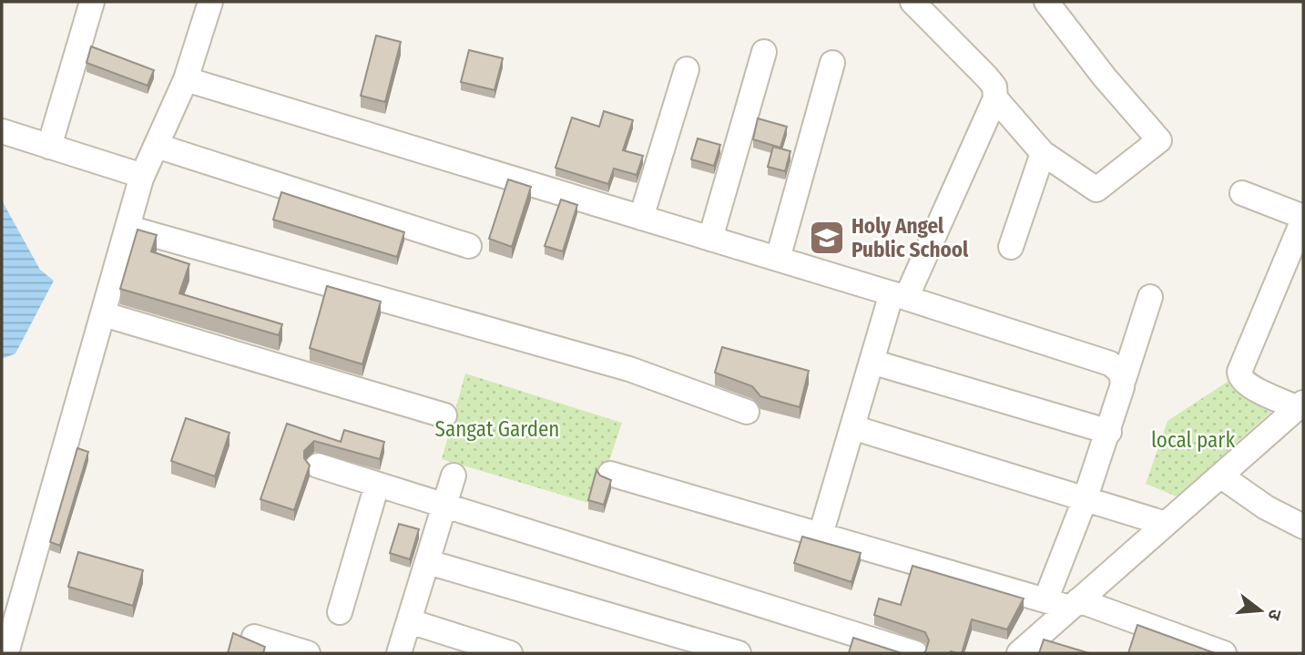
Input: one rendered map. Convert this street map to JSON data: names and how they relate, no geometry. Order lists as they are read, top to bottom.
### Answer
{
  "parks": ["Sangat Garden", "local park"],
  "places": {
    "school or university": ["Holy Angel Public School"]
  },
  "north": "right"
}
